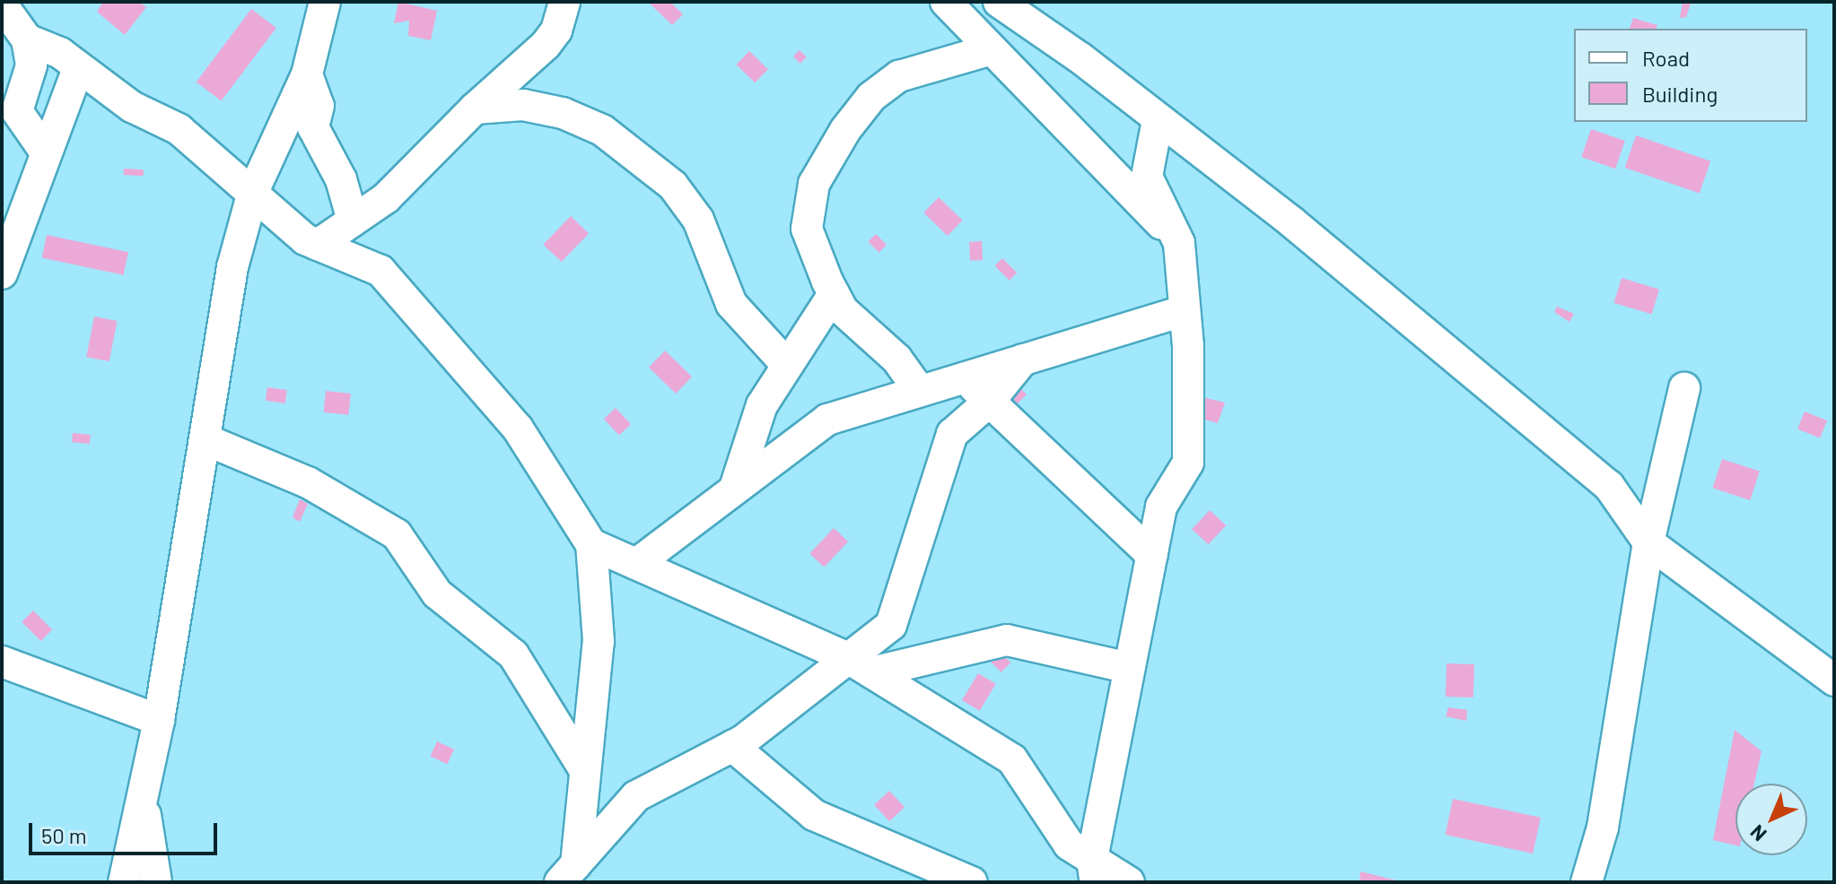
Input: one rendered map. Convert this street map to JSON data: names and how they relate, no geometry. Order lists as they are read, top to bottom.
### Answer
{
  "legend": ["Road", "Building"],
  "scale_bar": "50 m",
  "north": "bottom left"
}
